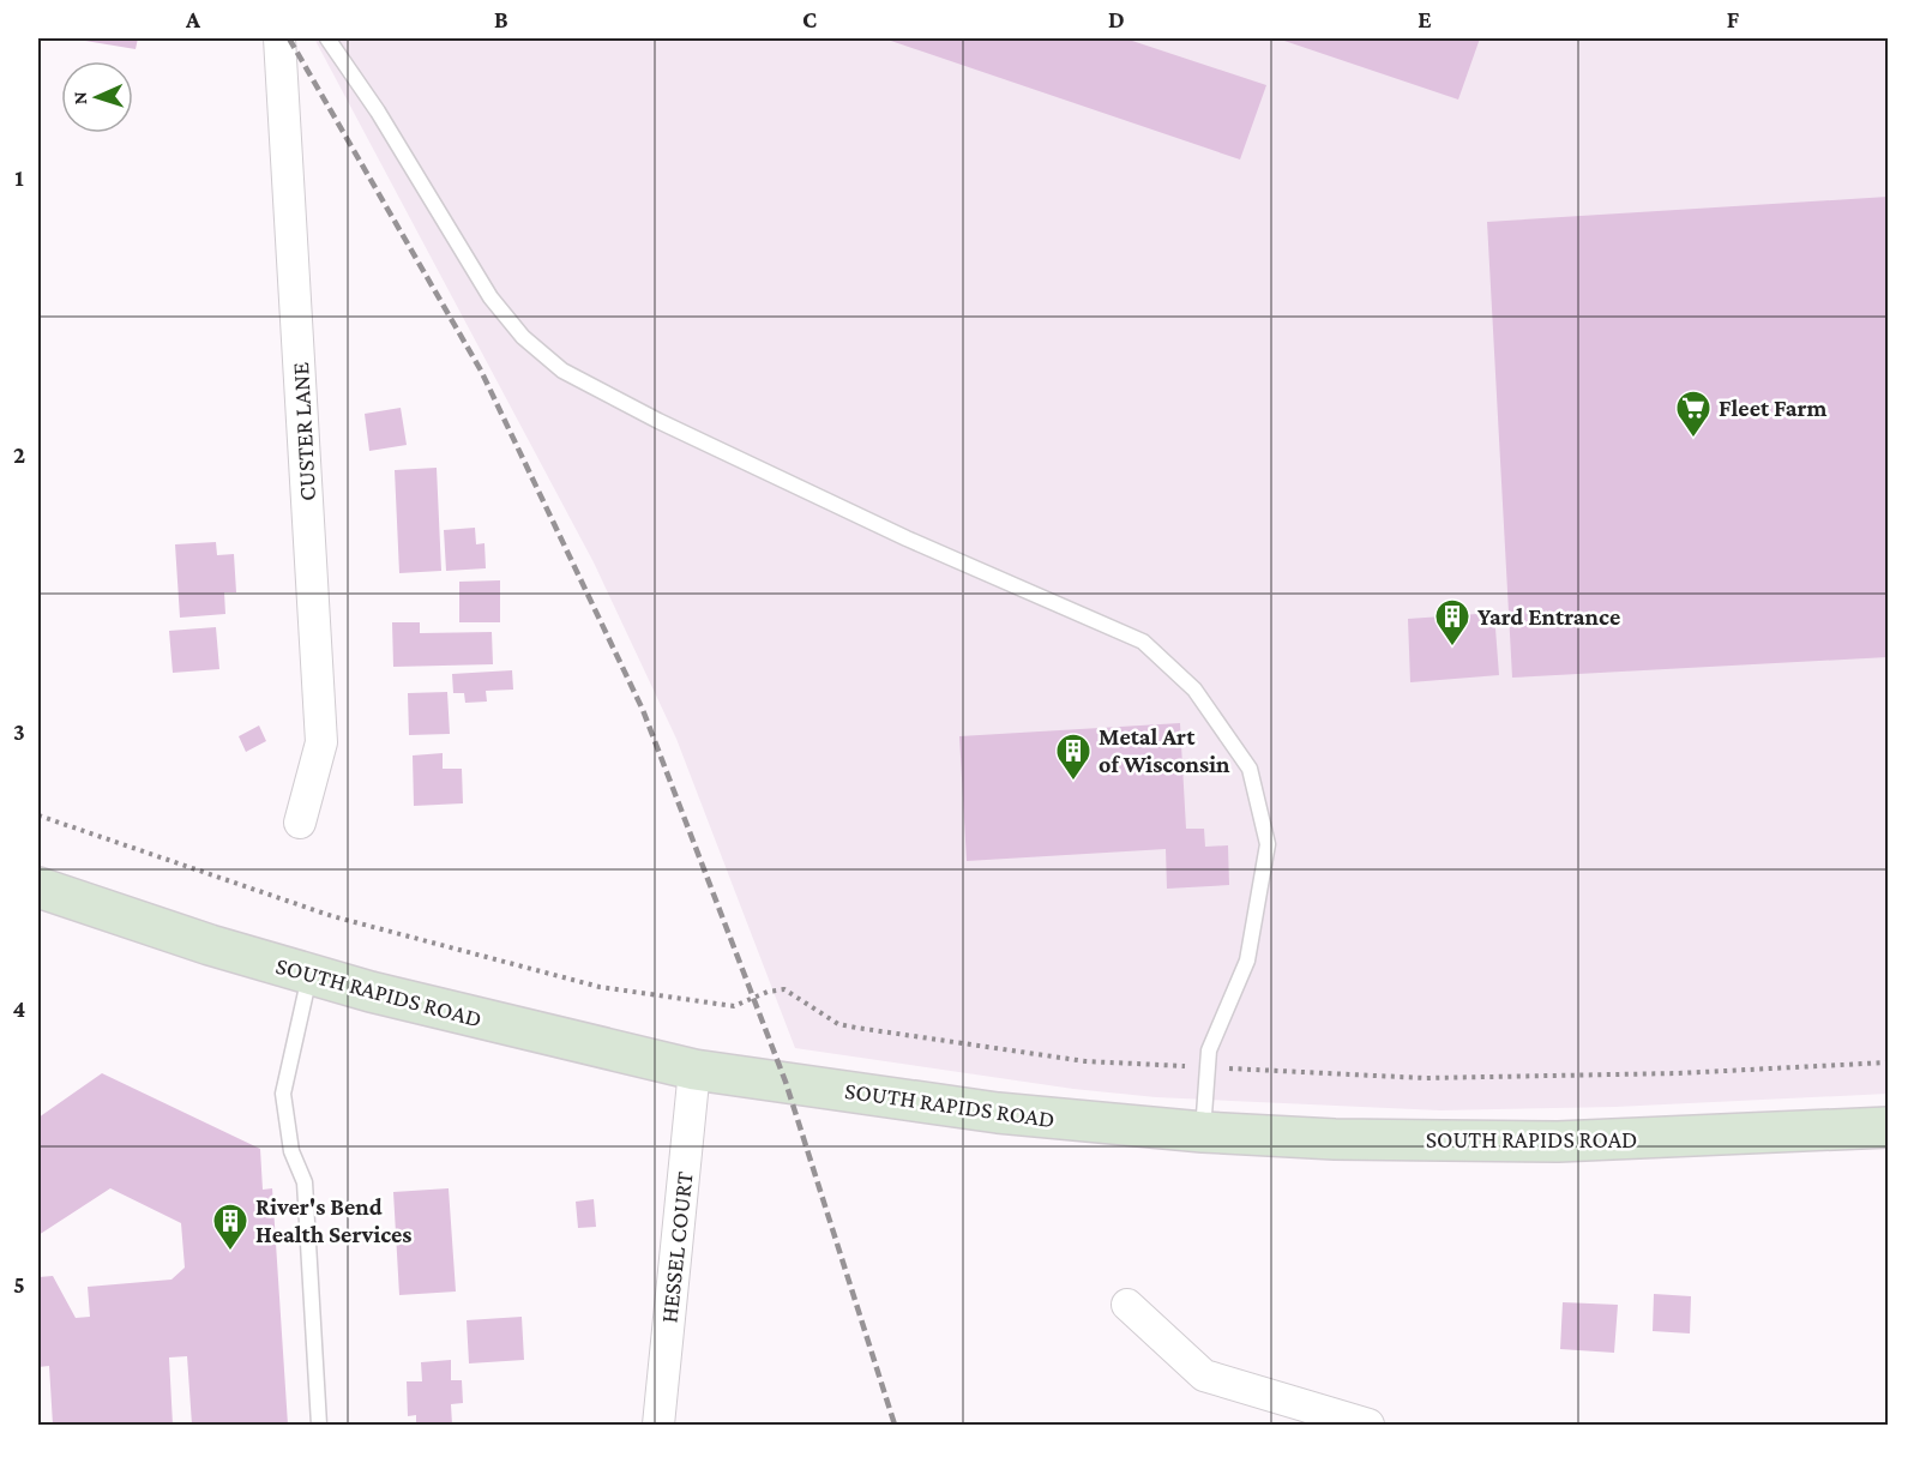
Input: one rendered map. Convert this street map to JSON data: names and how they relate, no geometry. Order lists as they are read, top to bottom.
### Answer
{
  "streets": {
    "main road": ["SOUTH RAPIDS ROAD"],
    "street": ["CUSTER LANE", "HESSEL COURT"]
  },
  "crossings": [
    ["SOUTH RAPIDS ROAD", "HESSEL COURT"]
  ],
  "places": {
    "supermarket": ["Fleet Farm"],
    "building": ["Yard Entrance", "Metal Art of Wisconsin", "River's Bend Health Services"]
  },
  "north": "left",
  "grid": {
    "columns": [
      "A",
      "B",
      "C",
      "D",
      "E",
      "F"
    ],
    "rows": [
      "1",
      "2",
      "3",
      "4",
      "5"
    ]
  }
}
